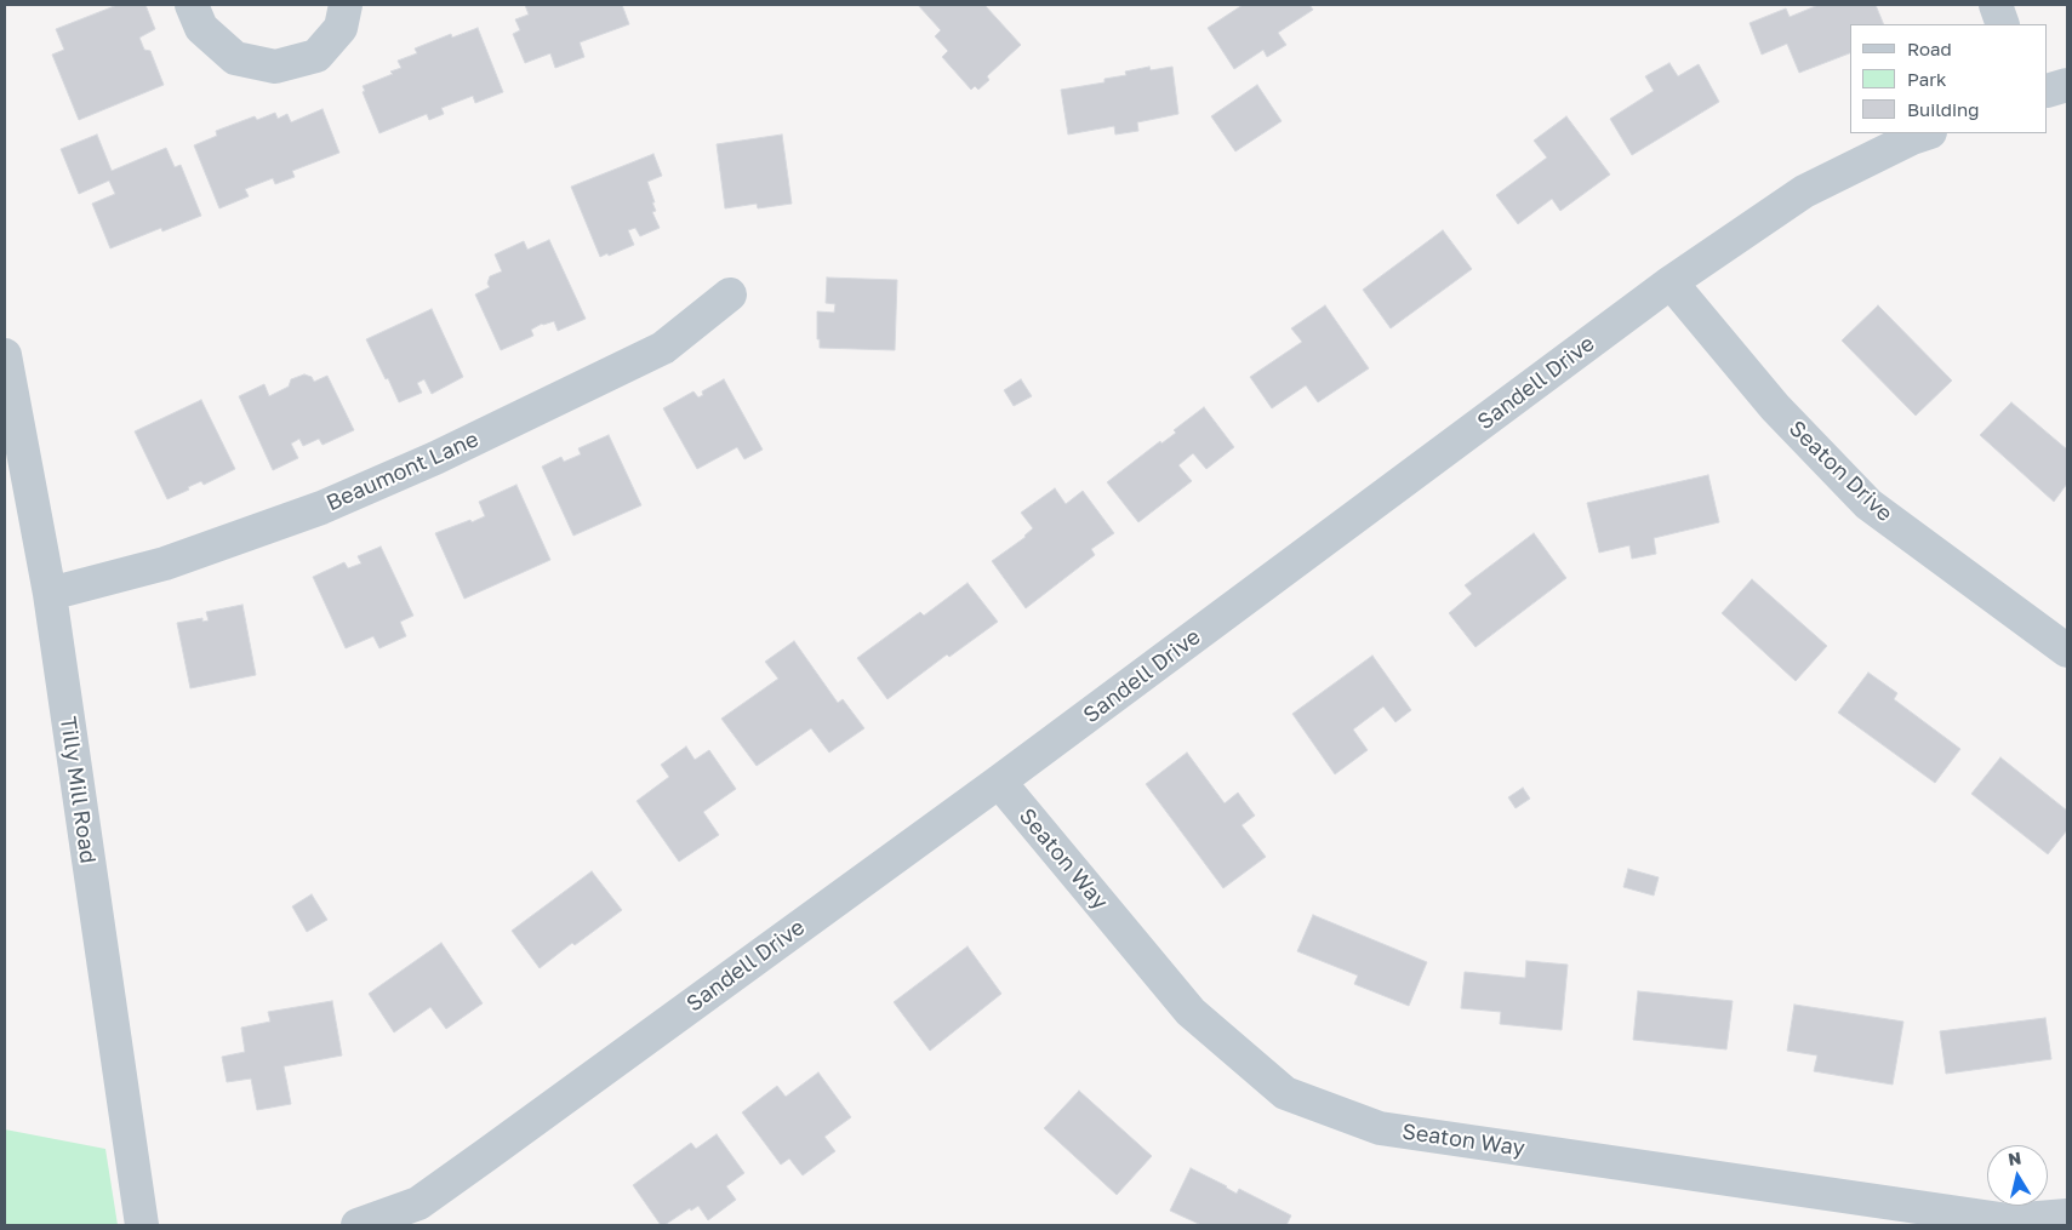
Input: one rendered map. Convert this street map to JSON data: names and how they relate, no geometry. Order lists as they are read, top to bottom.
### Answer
{
  "streets": {
    "street": [
      "Sandell Drive",
      "Beaumont Lane",
      "Seaton Drive",
      "Tilly Mill Road",
      "Seaton Way"
    ]
  },
  "crossings": [
    ["Sandell Drive", "Seaton Drive"],
    ["Sandell Drive", "Seaton Way"],
    ["Beaumont Lane", "Tilly Mill Road"]
  ],
  "legend": ["Road", "Park", "Building"],
  "north": "top"
}
